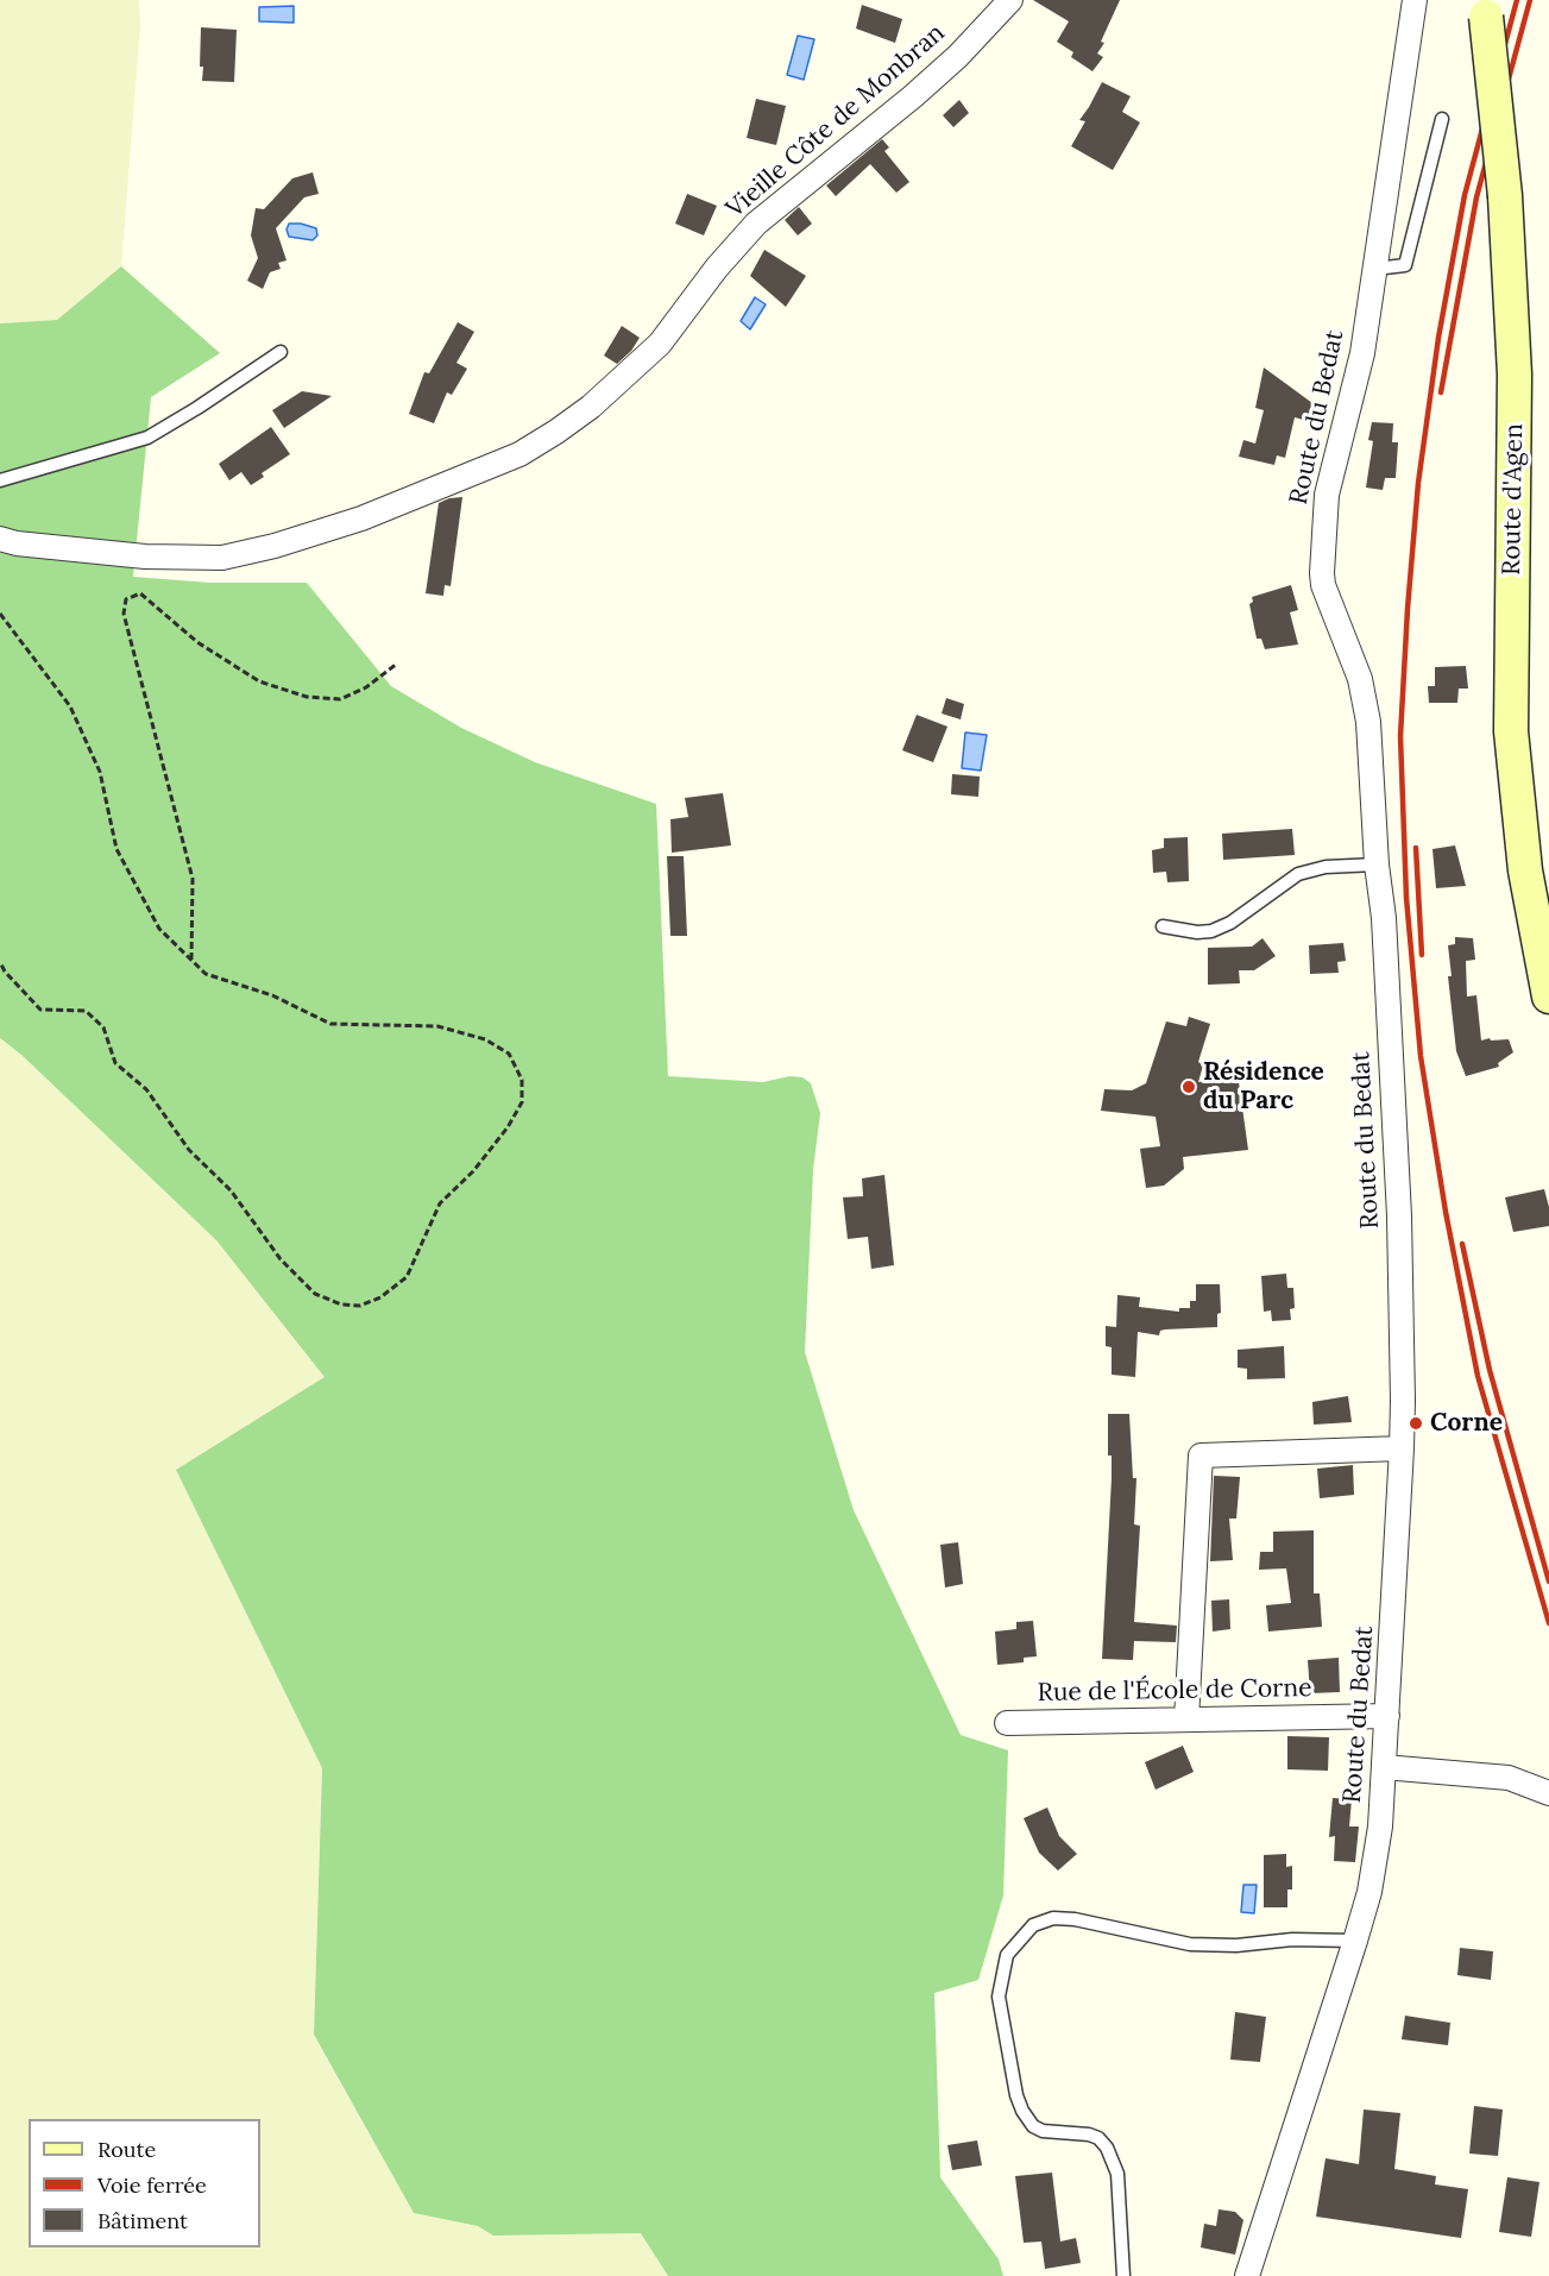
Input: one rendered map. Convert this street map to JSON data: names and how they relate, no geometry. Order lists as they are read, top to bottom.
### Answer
{
  "streets": {
    "main road": ["Route d'Agen"],
    "street": ["Vieille Côte de Monbran", "Route du Bedat", "Rue de l'École de Corne"]
  },
  "crossings": [
    ["Route du Bedat", "Rue de l'École de Corne"]
  ],
  "places": ["Résidence du Parc", "Corne"],
  "legend": ["Route", "Voie ferrée", "Bâtiment"]
}
